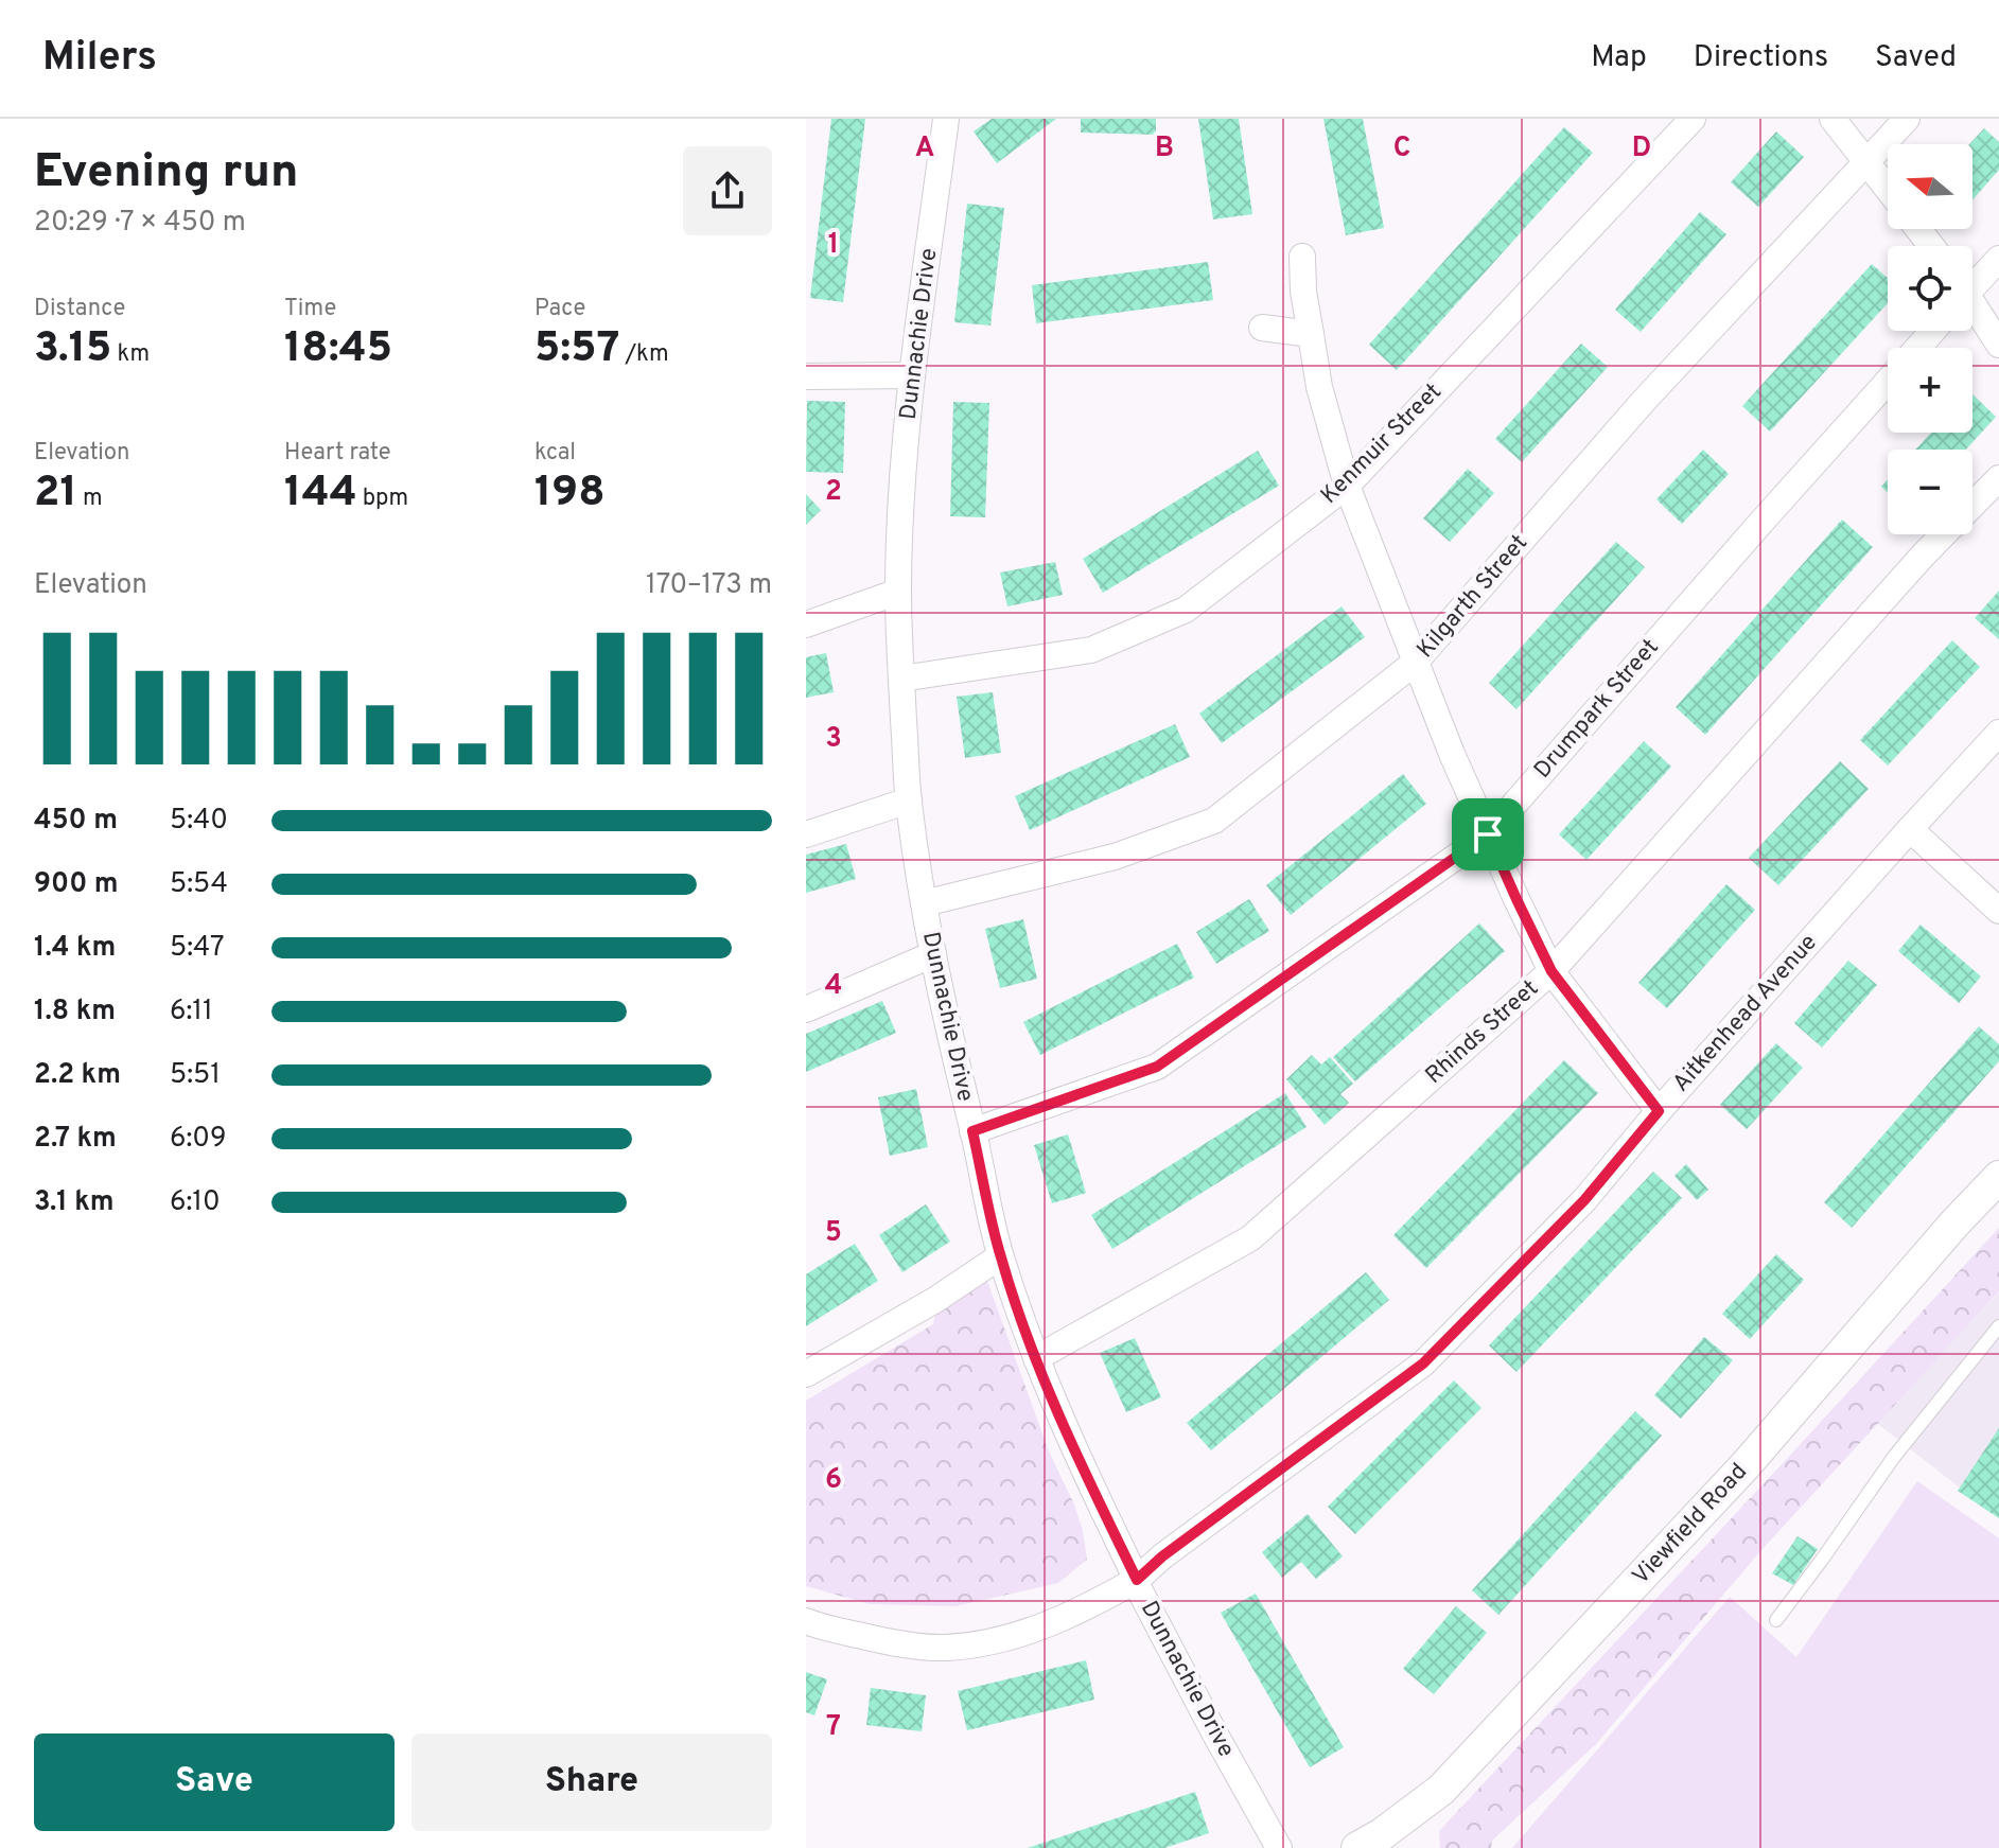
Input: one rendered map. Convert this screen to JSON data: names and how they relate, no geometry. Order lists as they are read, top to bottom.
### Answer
{
  "streets": {
    "street": [
      "Dunnachie Drive",
      "Kenmuir Street",
      "Kilgarth Street",
      "Drumpark Street",
      "Aitkenhead Avenue",
      "Rhinds Street",
      "Viewfield Road"
    ]
  },
  "crossings": [
    ["Dunnachie Drive", "Kenmuir Street"],
    ["Dunnachie Drive", "Kilgarth Street"],
    ["Dunnachie Drive", "Drumpark Street"],
    ["Dunnachie Drive", "Aitkenhead Avenue"],
    ["Dunnachie Drive", "Rhinds Street"]
  ],
  "north": "left",
  "page": {
    "header": "Milers",
    "nav": ["Map", "Directions", "Saved"],
    "heading": ["Evening run", "20:29 · 7 × 450 m"],
    "map_buttons": ["+", "−"],
    "stats": [
      ["Distance", "3.15 km"],
      ["Time", "18:45"],
      ["Pace", "5:57 /km"],
      ["Elevation", "21 m"],
      ["Heart rate", "144 bpm"],
      ["kcal", "198"]
    ],
    "chart": ["Elevation", "170–173 m"],
    "list": [
      {
        "name": "450 m",
        "note": "5:40"
      },
      {
        "name": "900 m",
        "note": "5:54"
      },
      {
        "name": "1.4 km",
        "note": "5:47"
      },
      {
        "name": "1.8 km",
        "note": "6:11"
      },
      {
        "name": "2.2 km",
        "note": "5:51"
      },
      {
        "name": "2.7 km",
        "note": "6:09"
      },
      {
        "name": "3.1 km",
        "note": "6:10"
      }
    ],
    "buttons": ["Save", "Share"]
  },
  "grid": {
    "columns": [
      "A",
      "B",
      "C",
      "D"
    ],
    "rows": [
      "1",
      "2",
      "3",
      "4",
      "5",
      "6",
      "7"
    ]
  }
}
